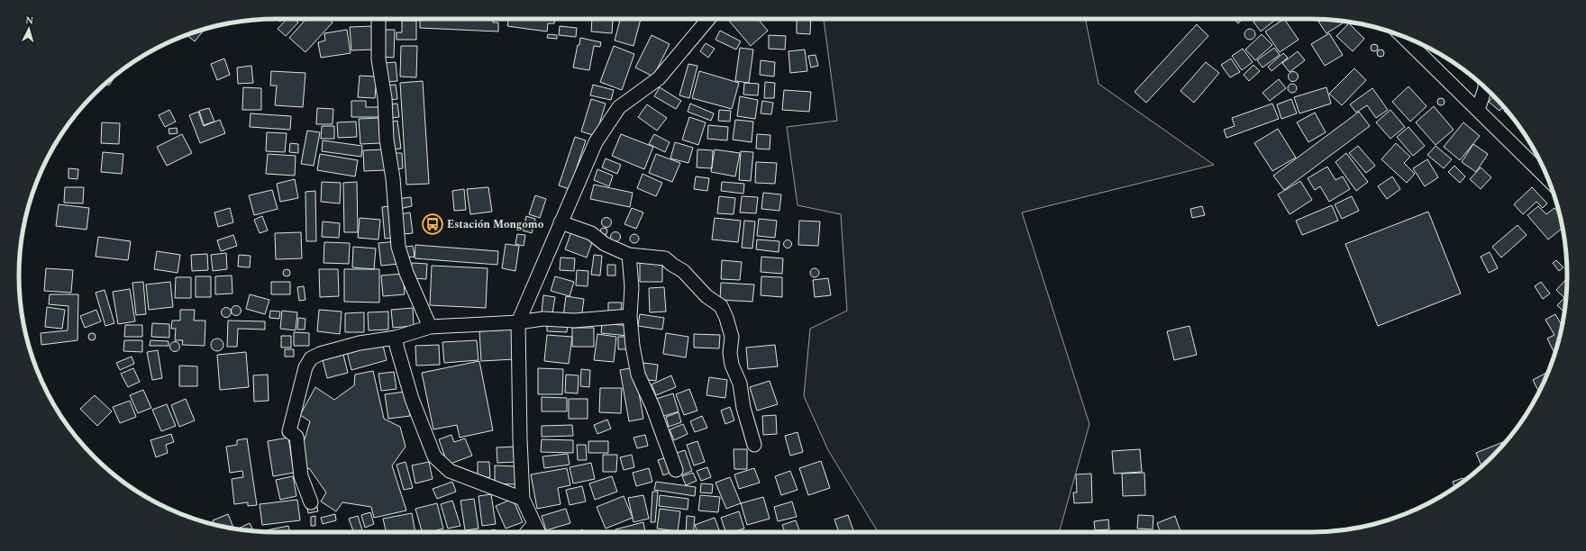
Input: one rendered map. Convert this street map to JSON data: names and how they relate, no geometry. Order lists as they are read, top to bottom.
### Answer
{
  "places": {
    "bus stop": ["Estación Mongomo"]
  },
  "north": "top"
}
